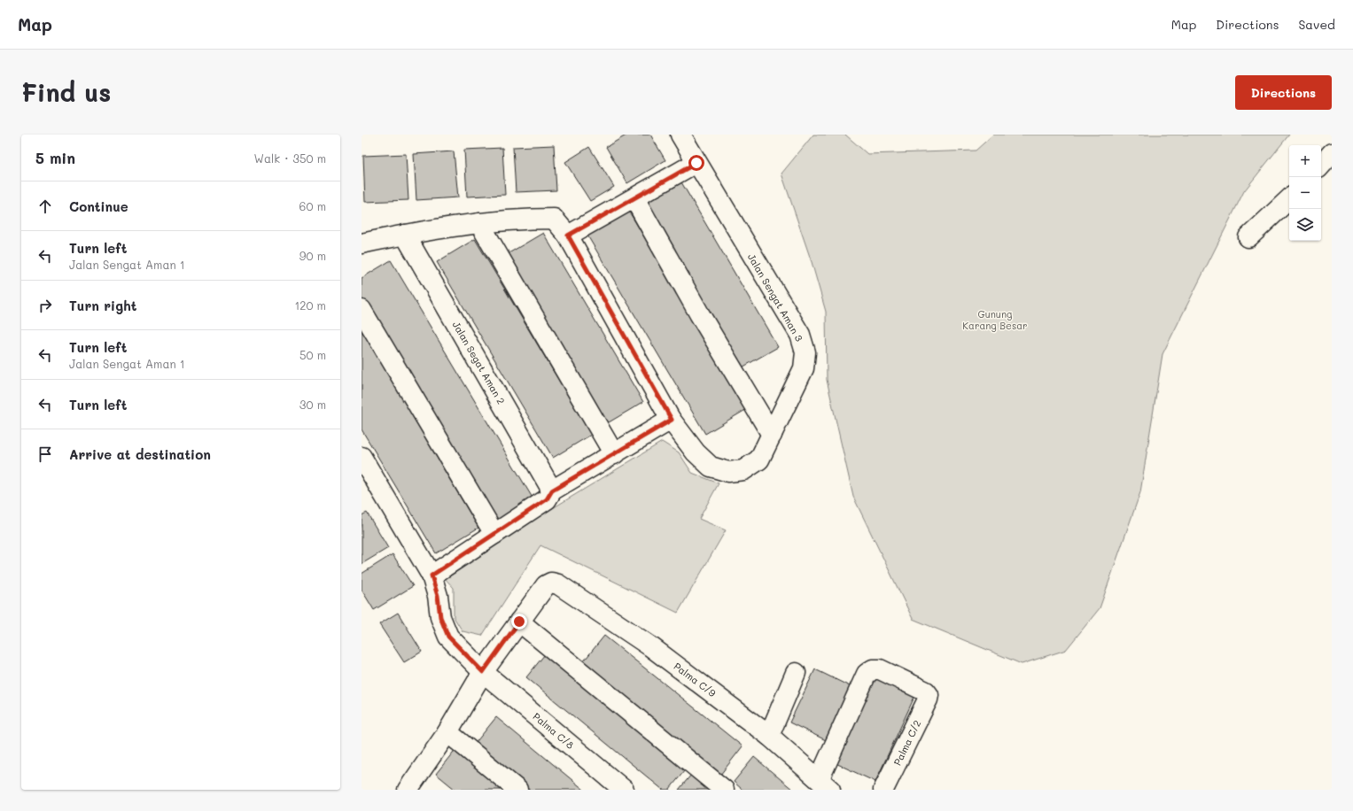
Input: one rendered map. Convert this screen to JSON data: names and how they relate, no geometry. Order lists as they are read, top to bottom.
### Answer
{
  "streets": {
    "street": [
      "Jalan Sengat Aman 3",
      "Jalan Segat Aman 2",
      "Palma C/9",
      "Palma C/8",
      "Palma C/2"
    ]
  },
  "crossings": [
    ["Palma C/9", "Palma C/2"]
  ],
  "parks": ["Gunung Karang Besar"],
  "page": {
    "header": "Map",
    "nav": ["Map", "Directions", "Saved"],
    "buttons": "Directions",
    "title": "Find us",
    "heading": ["5 min", "Walk · 350 m"],
    "map_buttons": ["+", "−"],
    "list": [
      ["Continue", "60 m"],
      ["Turn left", "Jalan Sengat Aman 1", "90 m"],
      ["Turn right", "120 m"],
      ["Turn left", "Jalan Sengat Aman 1", "50 m"],
      ["Turn left", "30 m"],
      "Arrive at destination"
    ]
  }
}
